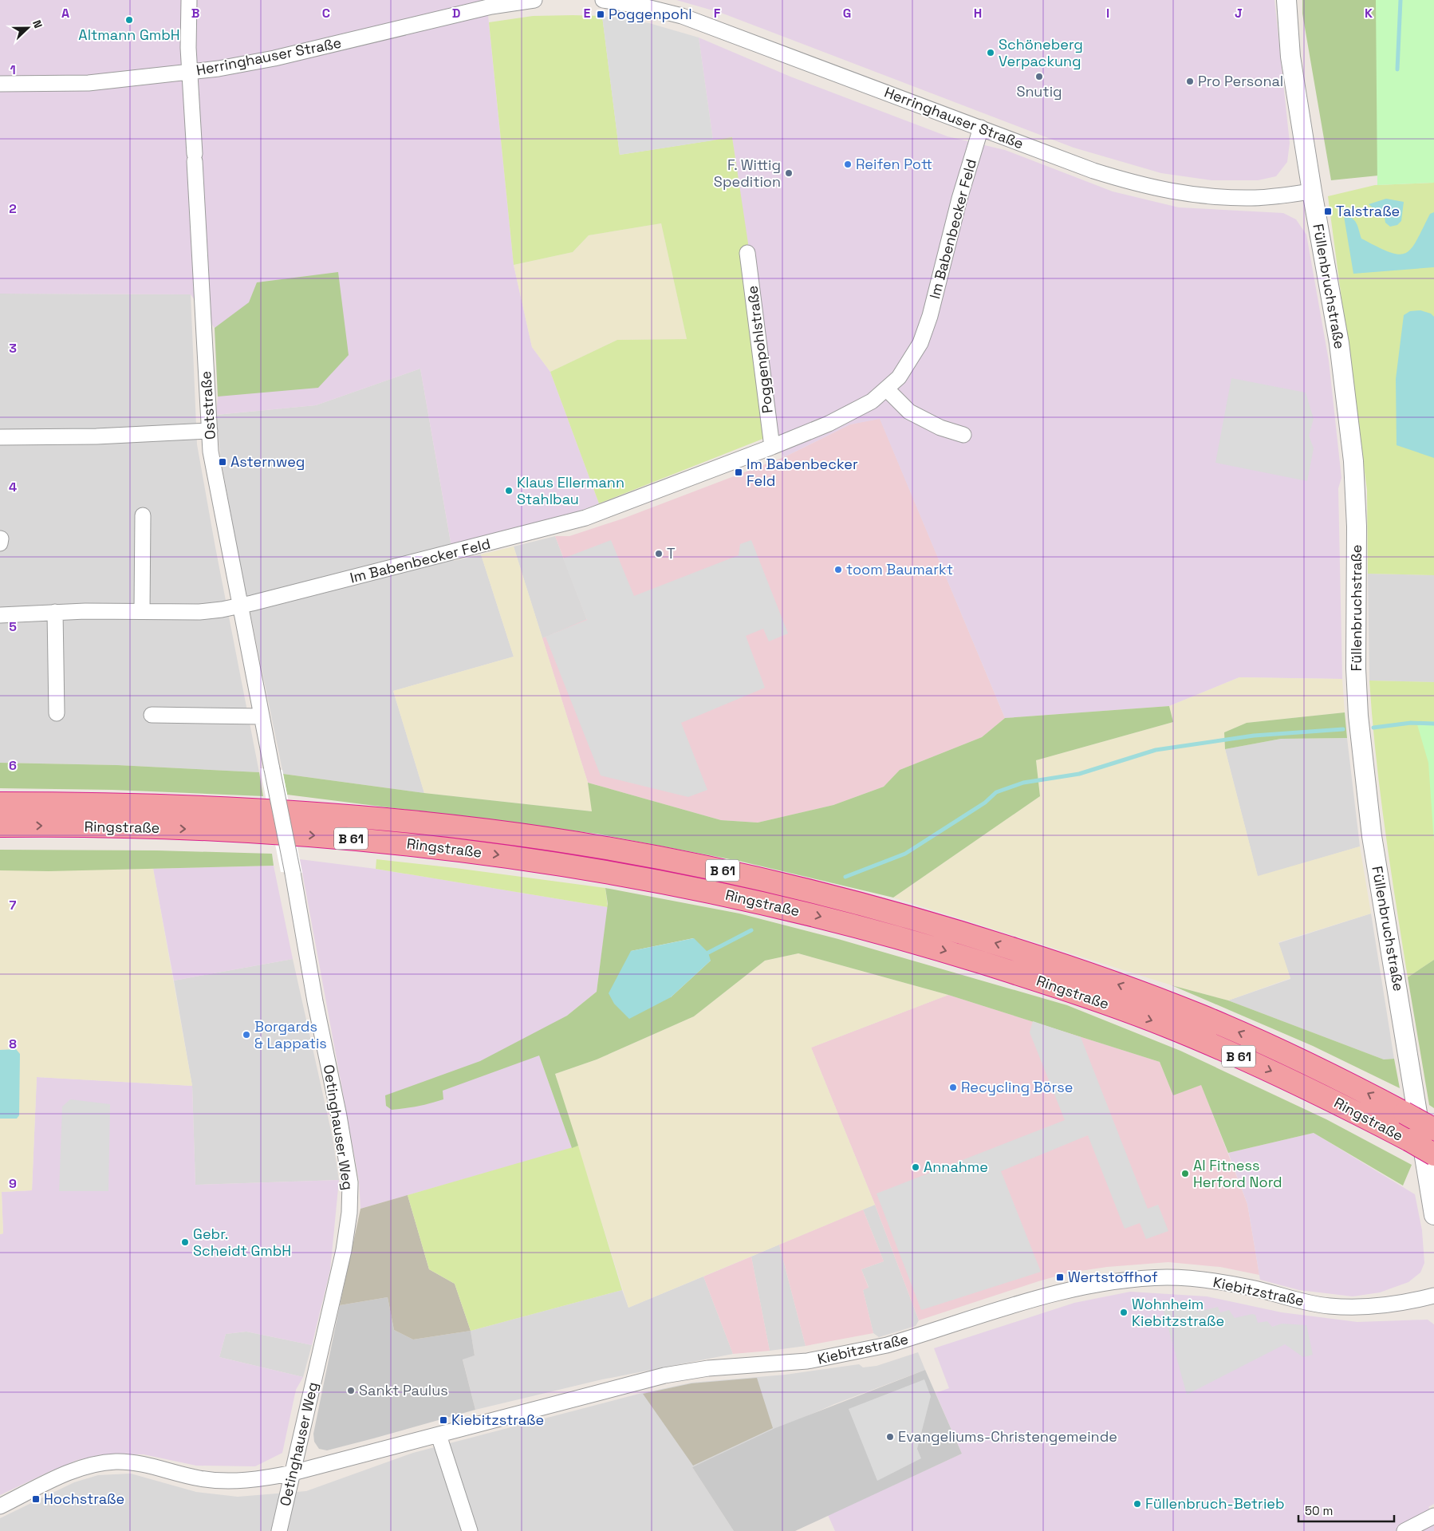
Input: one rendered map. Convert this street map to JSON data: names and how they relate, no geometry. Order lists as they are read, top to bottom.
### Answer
{
  "streets": {
    "highway": ["Ringstraße", "B 61"],
    "street": [
      "Herringhauser Straße",
      "Im Babenbecker Feld",
      "Füllenbruchstraße",
      "Poggenpohlstraße",
      "Oststraße",
      "Oetinghauser Weg",
      "Kiebitzstraße"
    ]
  },
  "crossings": [
    ["Herringhauser Straße", "Im Babenbecker Feld"],
    ["Herringhauser Straße", "Füllenbruchstraße"],
    ["Herringhauser Straße", "Oststraße"],
    ["Im Babenbecker Feld", "Poggenpohlstraße"],
    ["Im Babenbecker Feld", "Oststraße"],
    ["Oststraße", "Oetinghauser Weg"],
    ["Oetinghauser Weg", "Kiebitzstraße"]
  ],
  "places": {
    "transit": [
      "Poggenpohl",
      "Talstraße",
      "Asternweg",
      "Im Babenbecker Feld",
      "Wertstoffhof",
      "Kiebitzstraße",
      "Hochstraße"
    ],
    "other": [
      "Altmann GmbH",
      "Schöneberg Verpackung",
      "Snutig",
      "Pro Personal",
      "Reifen Pott",
      "F. Wittig Spedition",
      "Klaus Ellermann Stahlbau",
      "T",
      "toom Baumarkt",
      "Borgards & Lappatis",
      "Recycling Börse",
      "Annahme",
      "AI Fitness Herford Nord",
      "Gebr. Scheidt GmbH",
      "Wohnheim Kiebitzstraße",
      "Sankt Paulus",
      "Evangeliums-Christengemeinde",
      "Füllenbruch-Betrieb"
    ]
  },
  "scale_bar": "50 m",
  "north": "right",
  "grid": {
    "columns": [
      "A",
      "B",
      "C",
      "D",
      "E",
      "F",
      "G",
      "H",
      "I",
      "J",
      "K"
    ],
    "rows": [
      "1",
      "2",
      "3",
      "4",
      "5",
      "6",
      "7",
      "8",
      "9"
    ]
  }
}
